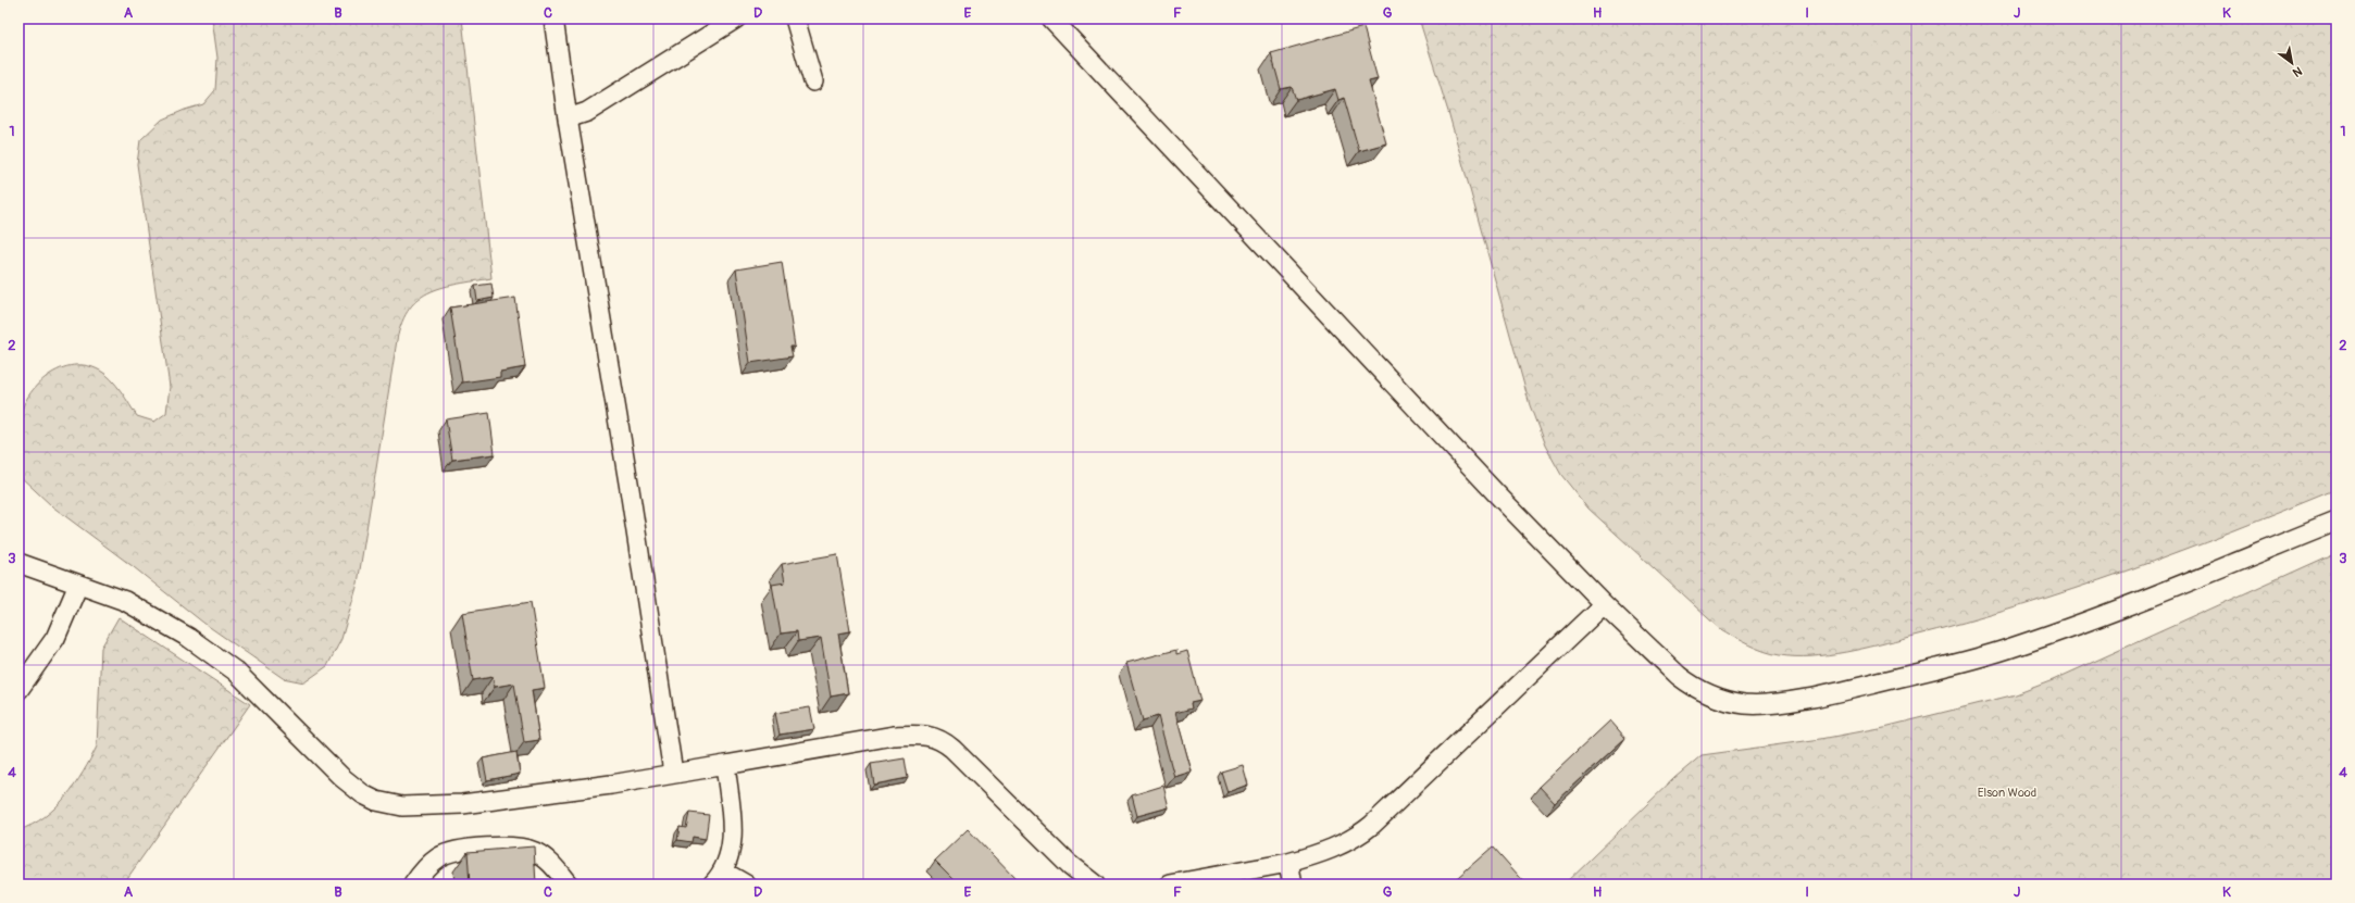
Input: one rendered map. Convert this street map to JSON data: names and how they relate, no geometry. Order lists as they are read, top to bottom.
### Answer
{
  "parks": ["Elson Wood"],
  "north": "bottom right",
  "grid": {
    "columns": [
      "A",
      "B",
      "C",
      "D",
      "E",
      "F",
      "G",
      "H",
      "I",
      "J",
      "K"
    ],
    "rows": [
      "1",
      "2",
      "3",
      "4"
    ]
  }
}
